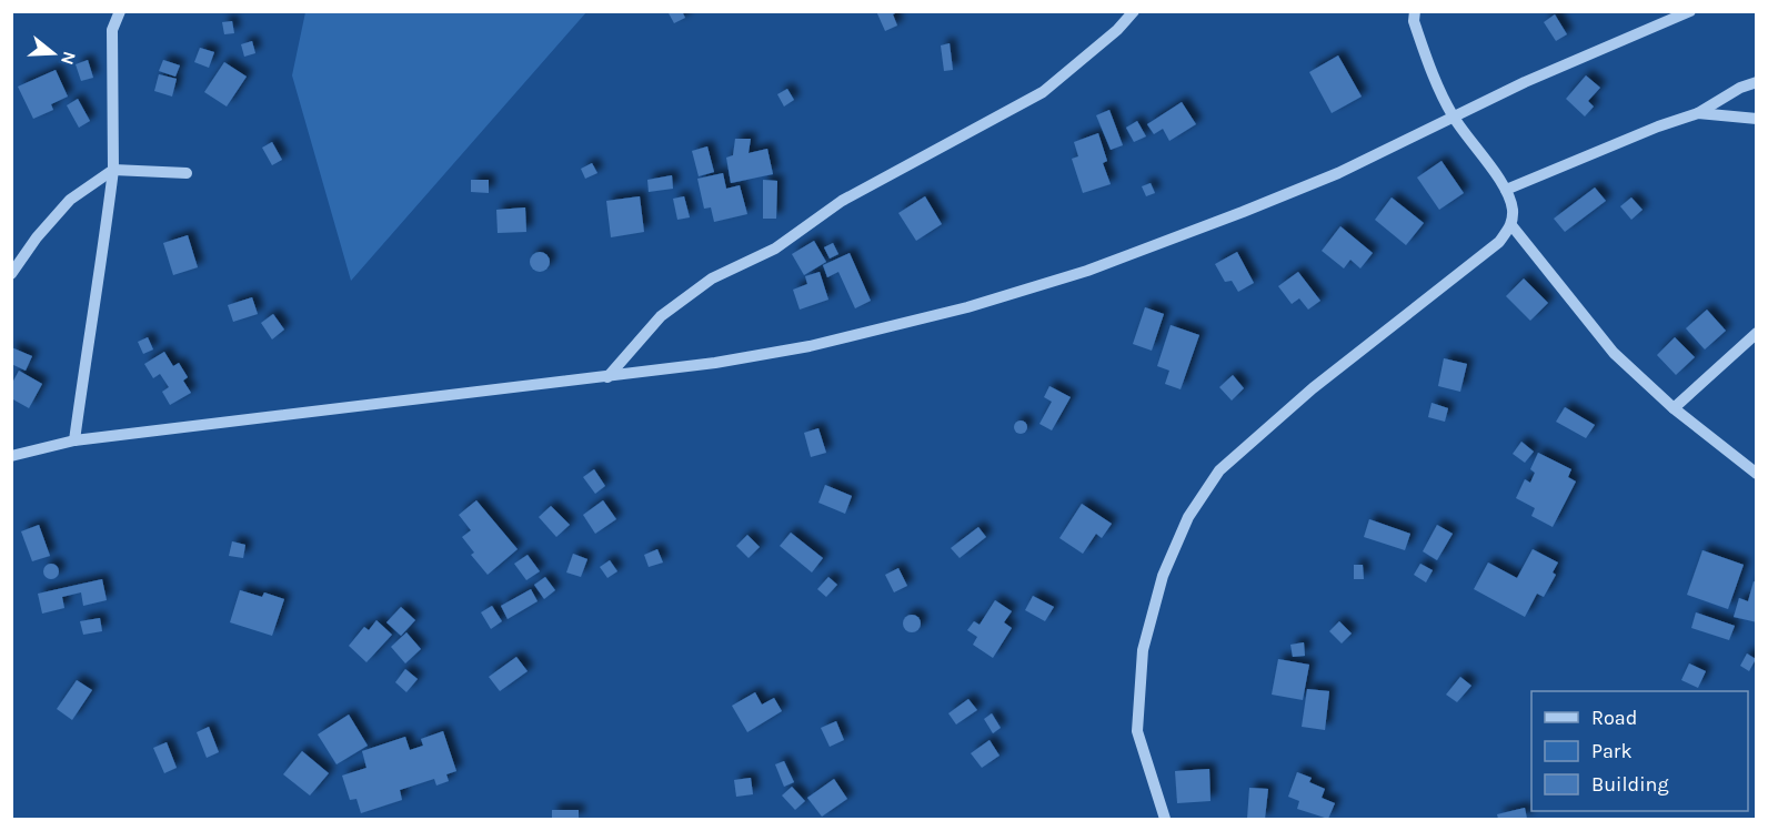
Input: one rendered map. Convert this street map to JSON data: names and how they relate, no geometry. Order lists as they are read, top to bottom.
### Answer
{
  "legend": ["Road", "Park", "Building"],
  "north": "right"
}
